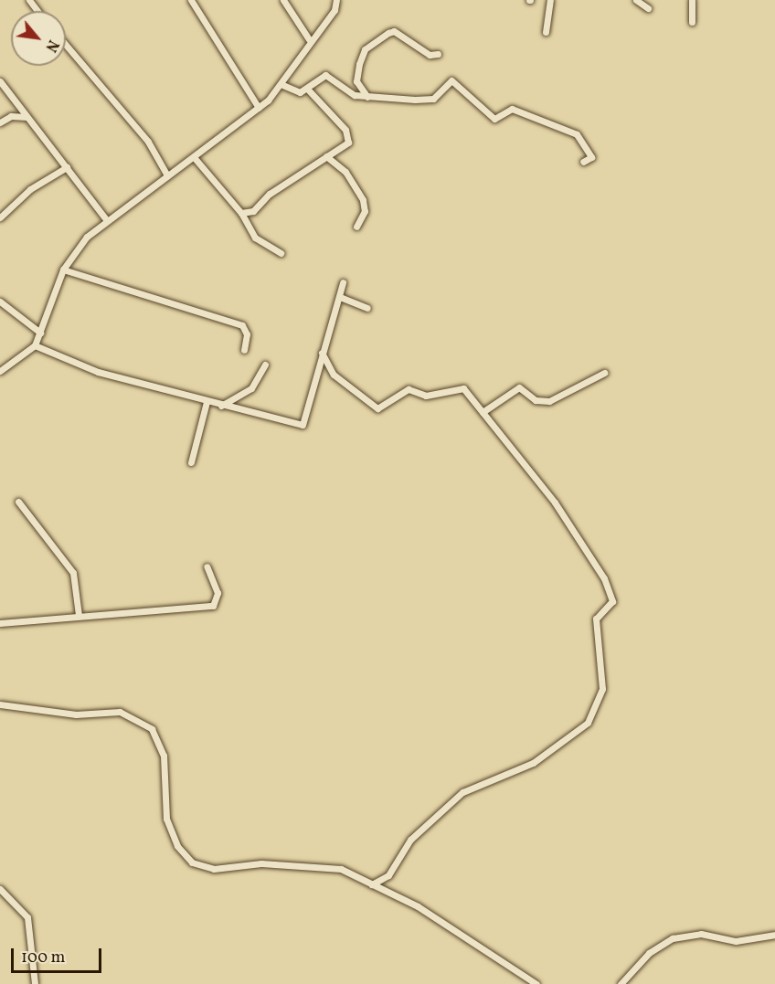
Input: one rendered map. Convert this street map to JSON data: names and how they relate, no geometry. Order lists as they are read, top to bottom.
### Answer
{
  "scale_bar": "100 m",
  "north": "bottom right"
}
